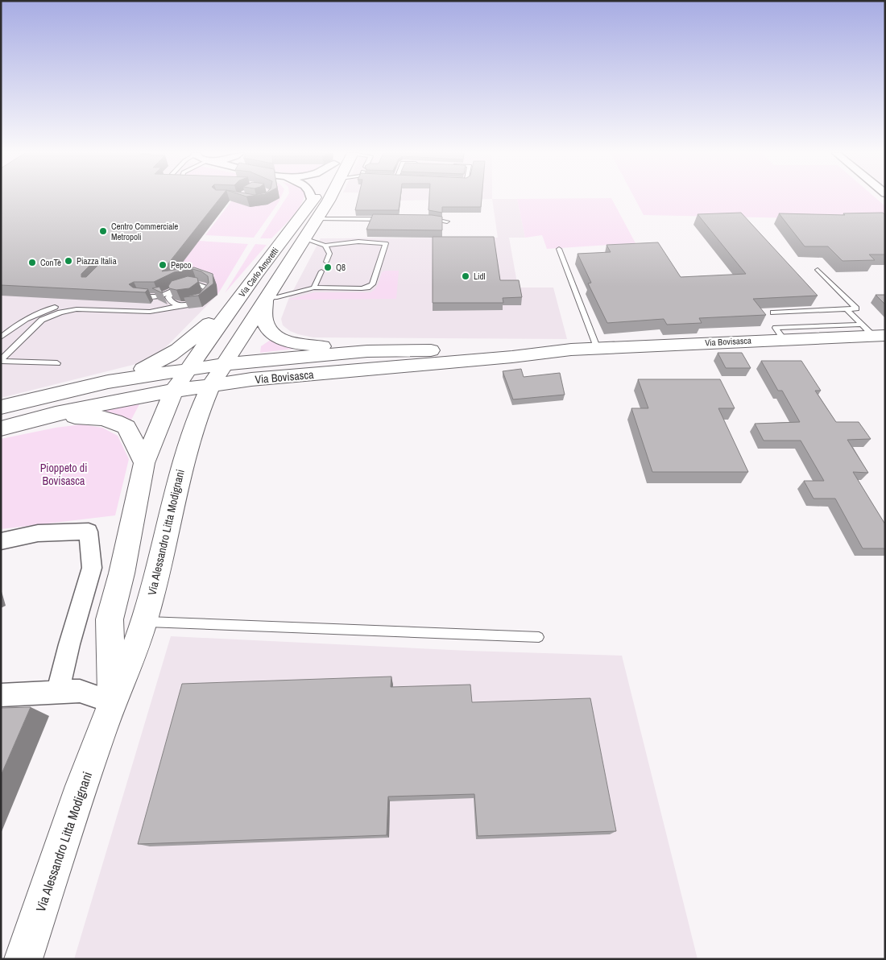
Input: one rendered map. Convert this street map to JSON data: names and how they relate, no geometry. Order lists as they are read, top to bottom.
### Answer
{
  "streets": {
    "street": ["Via Carlo Amoretti", "Via Bovisasca", "Via Alessandro Litta Modignani"]
  },
  "crossings": [
    ["Via Carlo Amoretti", "Via Bovisasca"],
    ["Via Carlo Amoretti", "Via Alessandro Litta Modignani"],
    ["Via Bovisasca", "Via Alessandro Litta Modignani"]
  ],
  "parks": ["Pioppeto di Bovisasca"],
  "places": [
    "Centro Commerciale Metropoli",
    "Piazza Italia",
    "ConTè",
    "Pepco",
    "Q8",
    "Lidl"
  ]
}
